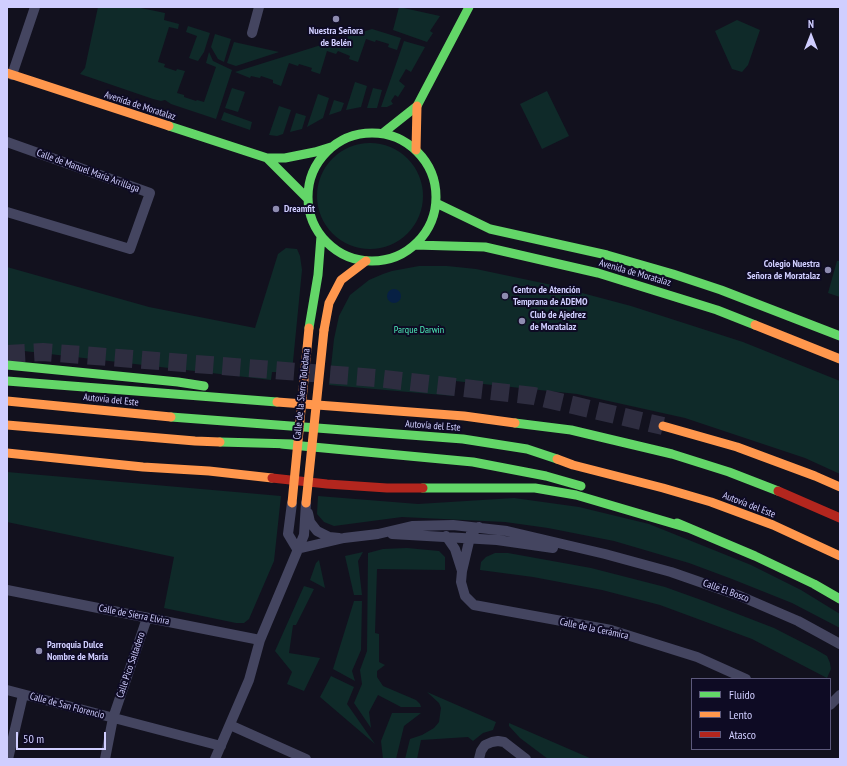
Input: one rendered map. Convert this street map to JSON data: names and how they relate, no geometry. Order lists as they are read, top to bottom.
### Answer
{
  "streets": {
    "main road": ["Avenida de Moratalaz", "Calle de la Sierra Toledana", "Autovía del Este"],
    "street": [
      "Calle de Manuel María Arrillaga",
      "Calle El Bosco",
      "Calle de Sierra Elvira",
      "Calle de la Cerámica",
      "Calle Pico Saltadero",
      "Calle de San Florencio"
    ]
  },
  "crossings": [
    ["Avenida de Moratalaz", "Calle de la Sierra Toledana"],
    ["Calle de la Sierra Toledana", "Calle El Bosco"],
    ["Calle de la Sierra Toledana", "Calle de Sierra Elvira"],
    ["Calle de la Sierra Toledana", "Calle de San Florencio"],
    ["Calle El Bosco", "Calle de la Cerámica"],
    ["Calle de Sierra Elvira", "Calle Pico Saltadero"],
    ["Calle Pico Saltadero", "Calle de San Florencio"]
  ],
  "parks": ["Parque Darwin"],
  "places": [
    "Nuestra Señora de Belén",
    "Dreamfit",
    "Colegio Nuestra Señora de Moratalaz",
    "Centro de Atención Temprana de ADEMO",
    "Club de Ajedrez de Moratalaz",
    "Parroquia Dulce Nombre de María"
  ],
  "legend": ["Fluido", "Lento", "Atasco"],
  "scale_bar": "50 m",
  "north": "top"
}
